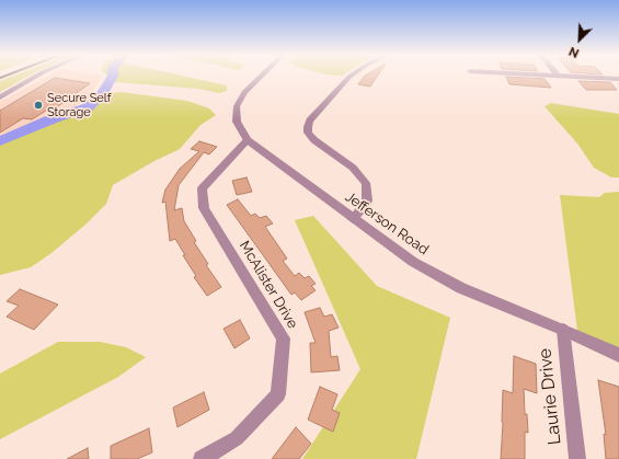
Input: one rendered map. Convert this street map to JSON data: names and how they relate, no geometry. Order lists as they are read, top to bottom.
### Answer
{
  "streets": {
    "street": ["Jefferson Road", "McAlister Drive", "Laurie Drive"]
  },
  "crossings": [
    ["Jefferson Road", "McAlister Drive"],
    ["Jefferson Road", "Laurie Drive"]
  ],
  "places": ["Secure Self Storage"],
  "north": "bottom left"
}
